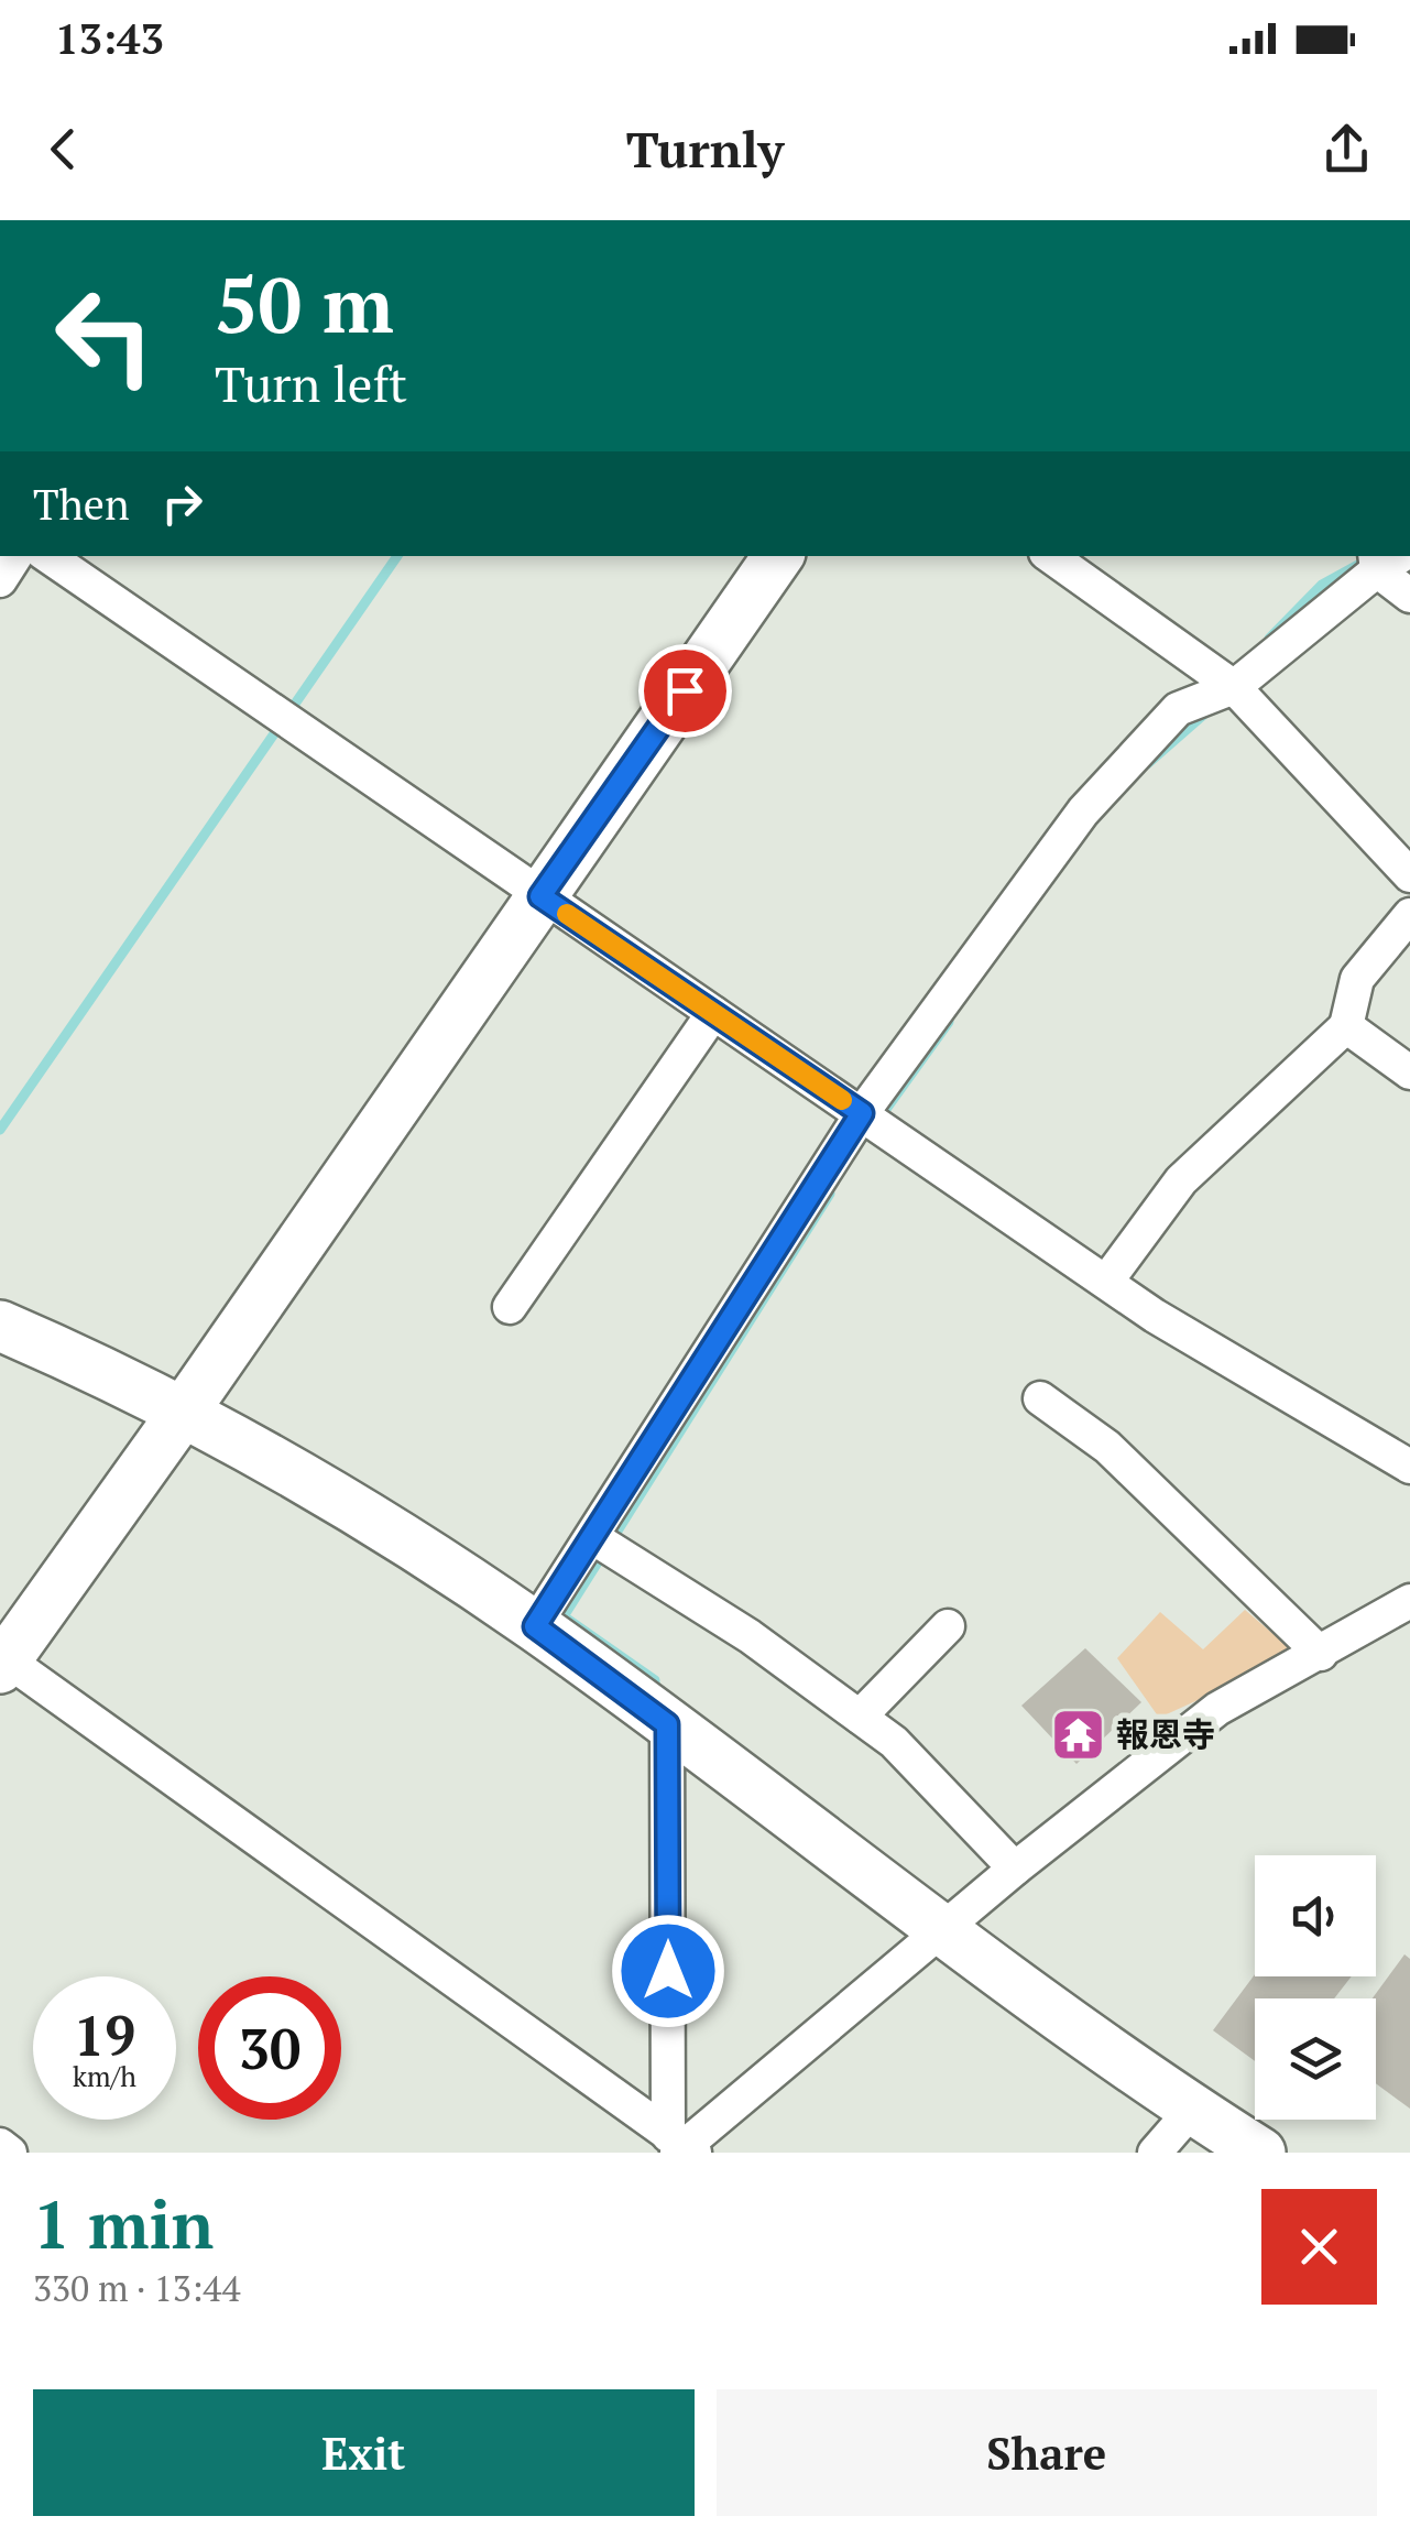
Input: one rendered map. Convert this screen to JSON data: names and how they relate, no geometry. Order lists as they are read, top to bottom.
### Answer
{
  "places": {
    "temple": ["報恩寺"]
  },
  "page": {
    "status": "13:43",
    "header": "Turnly",
    "turn": ["50 m", "Turn left"],
    "then": "Then",
    "speed": "19 km/h",
    "limit": "30",
    "heading": ["1 min", "330 m · 13:44"],
    "buttons": ["Exit", "Share"]
  }
}
